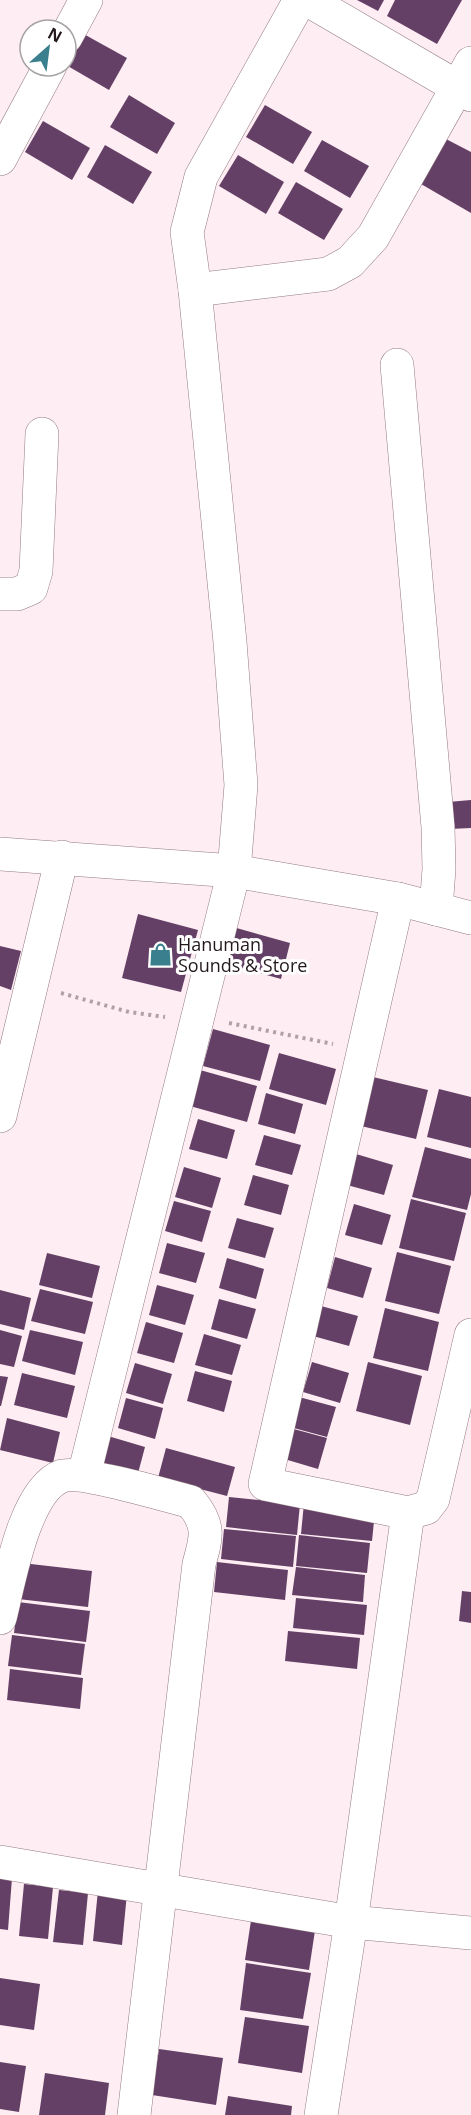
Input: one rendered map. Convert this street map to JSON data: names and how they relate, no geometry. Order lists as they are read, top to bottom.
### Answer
{
  "places": {
    "shop": ["Hanuman Sounds & Store"]
  },
  "north": "top right"
}
